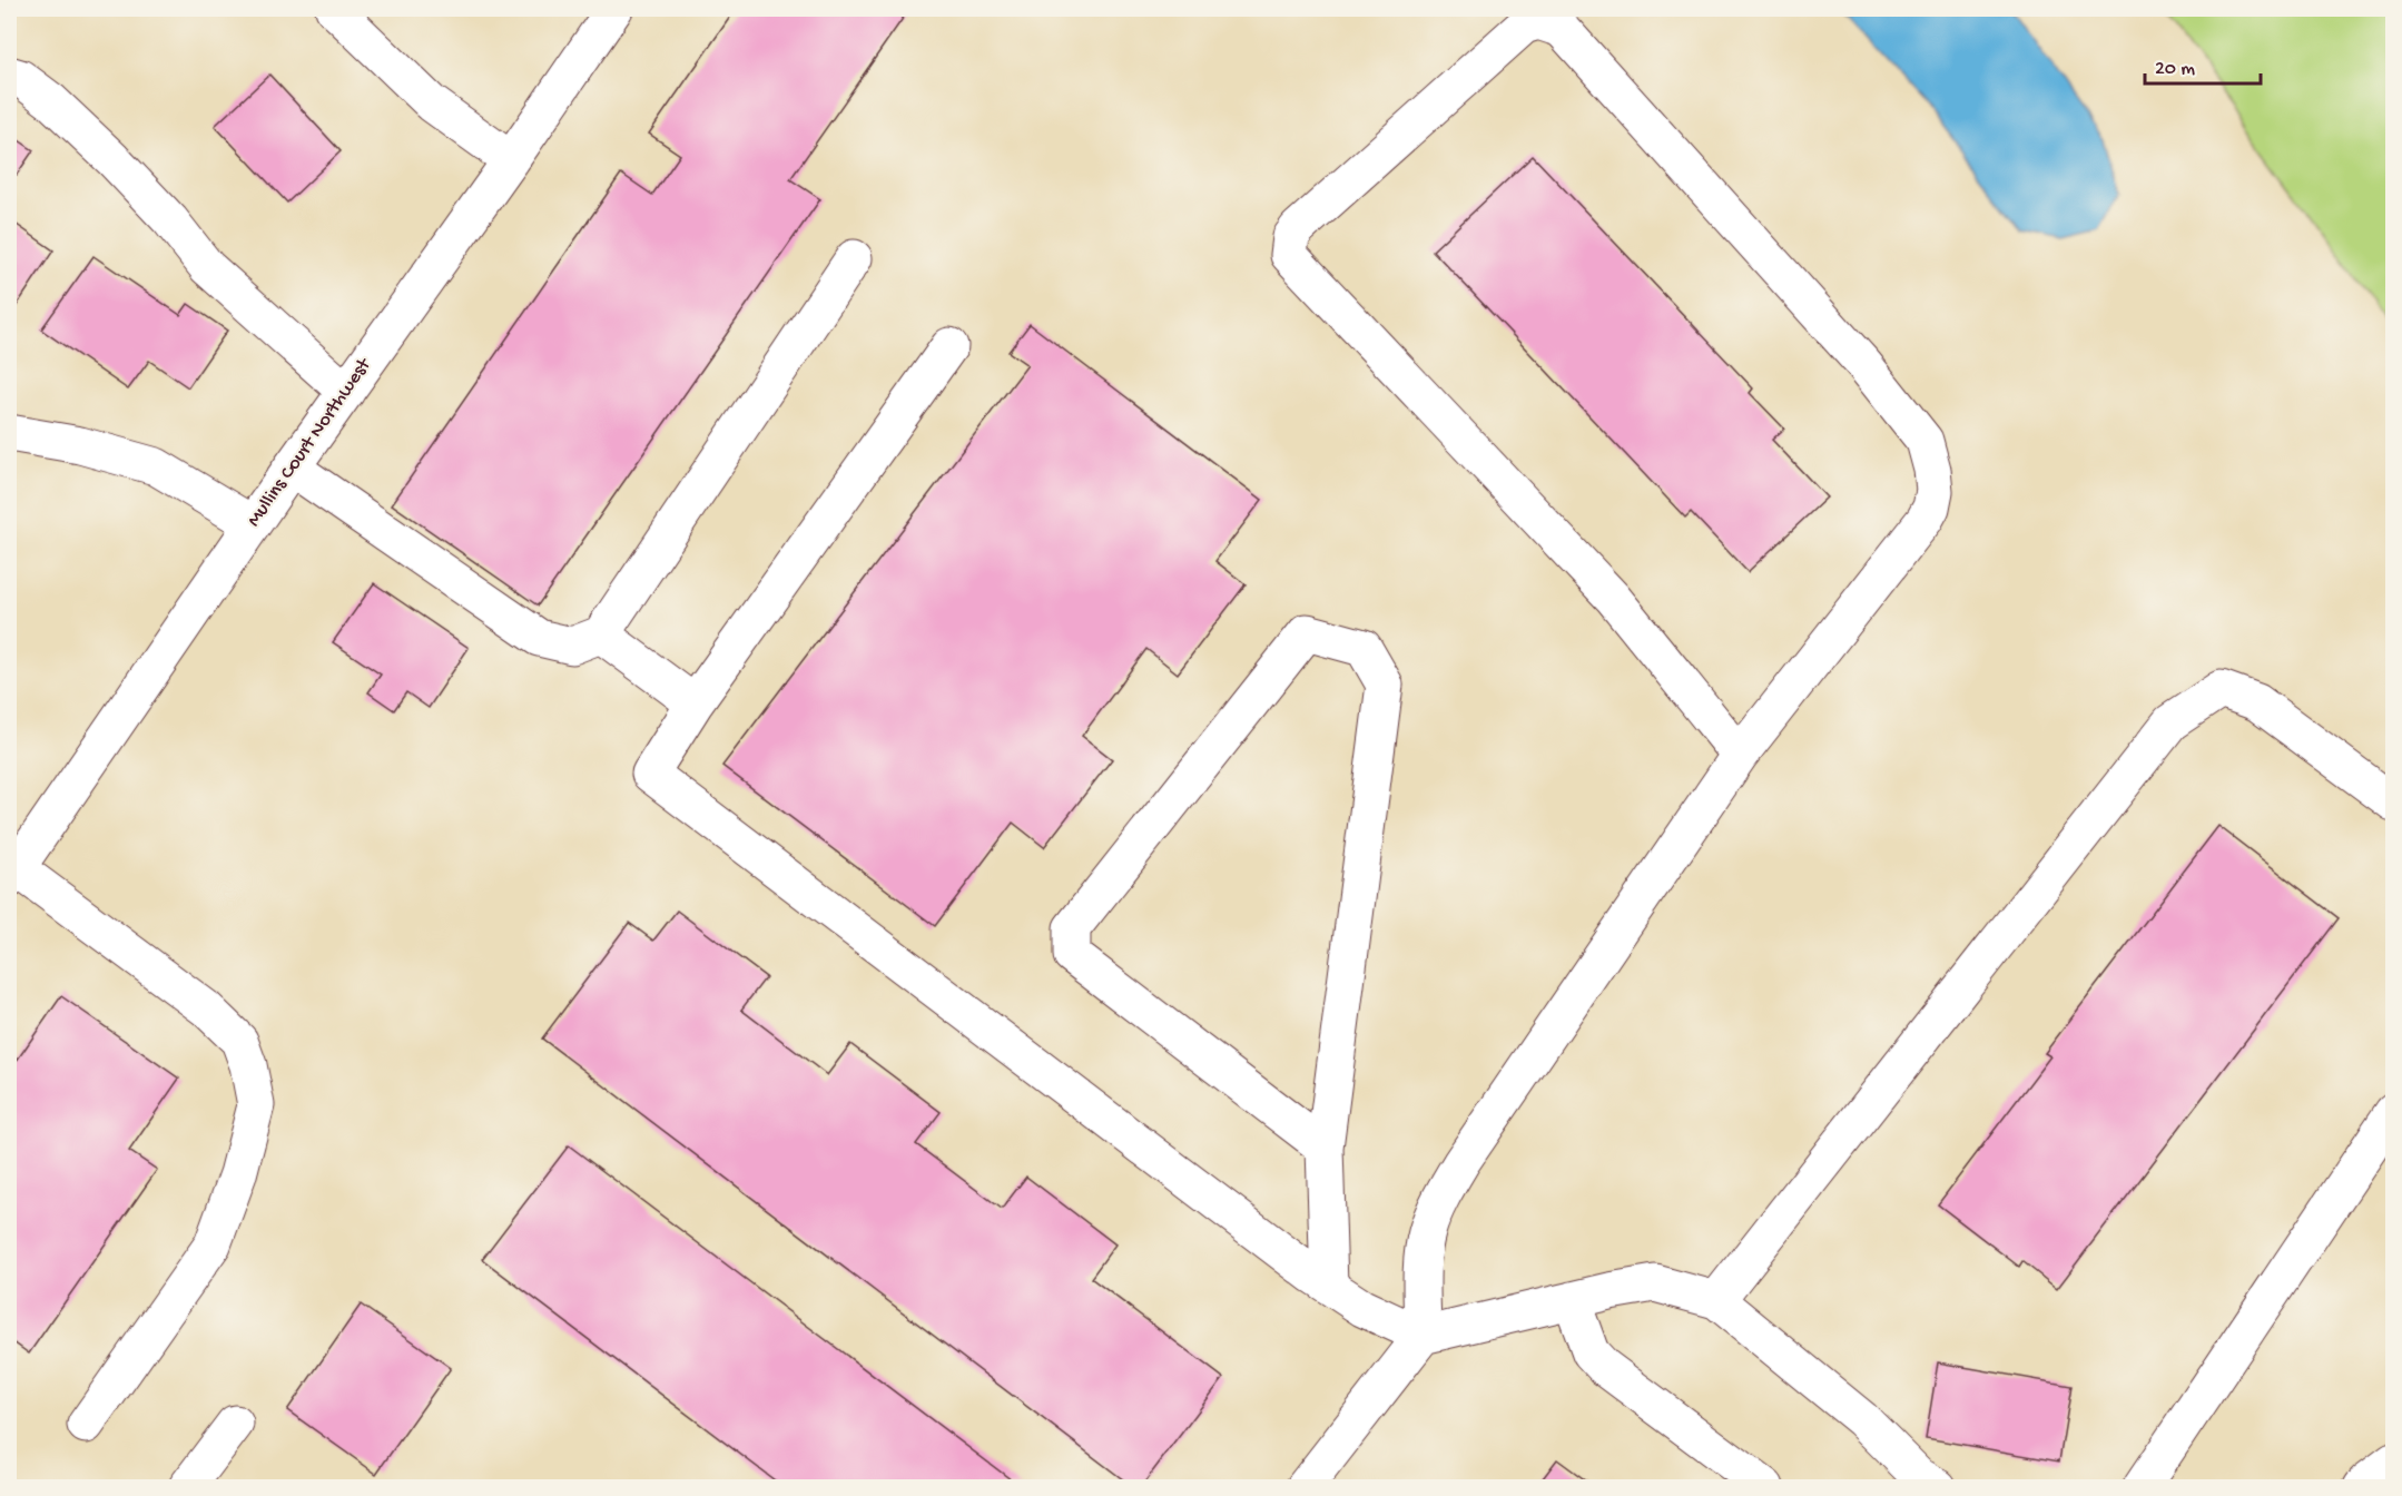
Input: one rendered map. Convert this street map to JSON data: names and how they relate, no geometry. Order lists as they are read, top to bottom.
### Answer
{
  "streets": {
    "street": ["Mullins Court Northwest"]
  },
  "scale_bar": "20 m"
}
